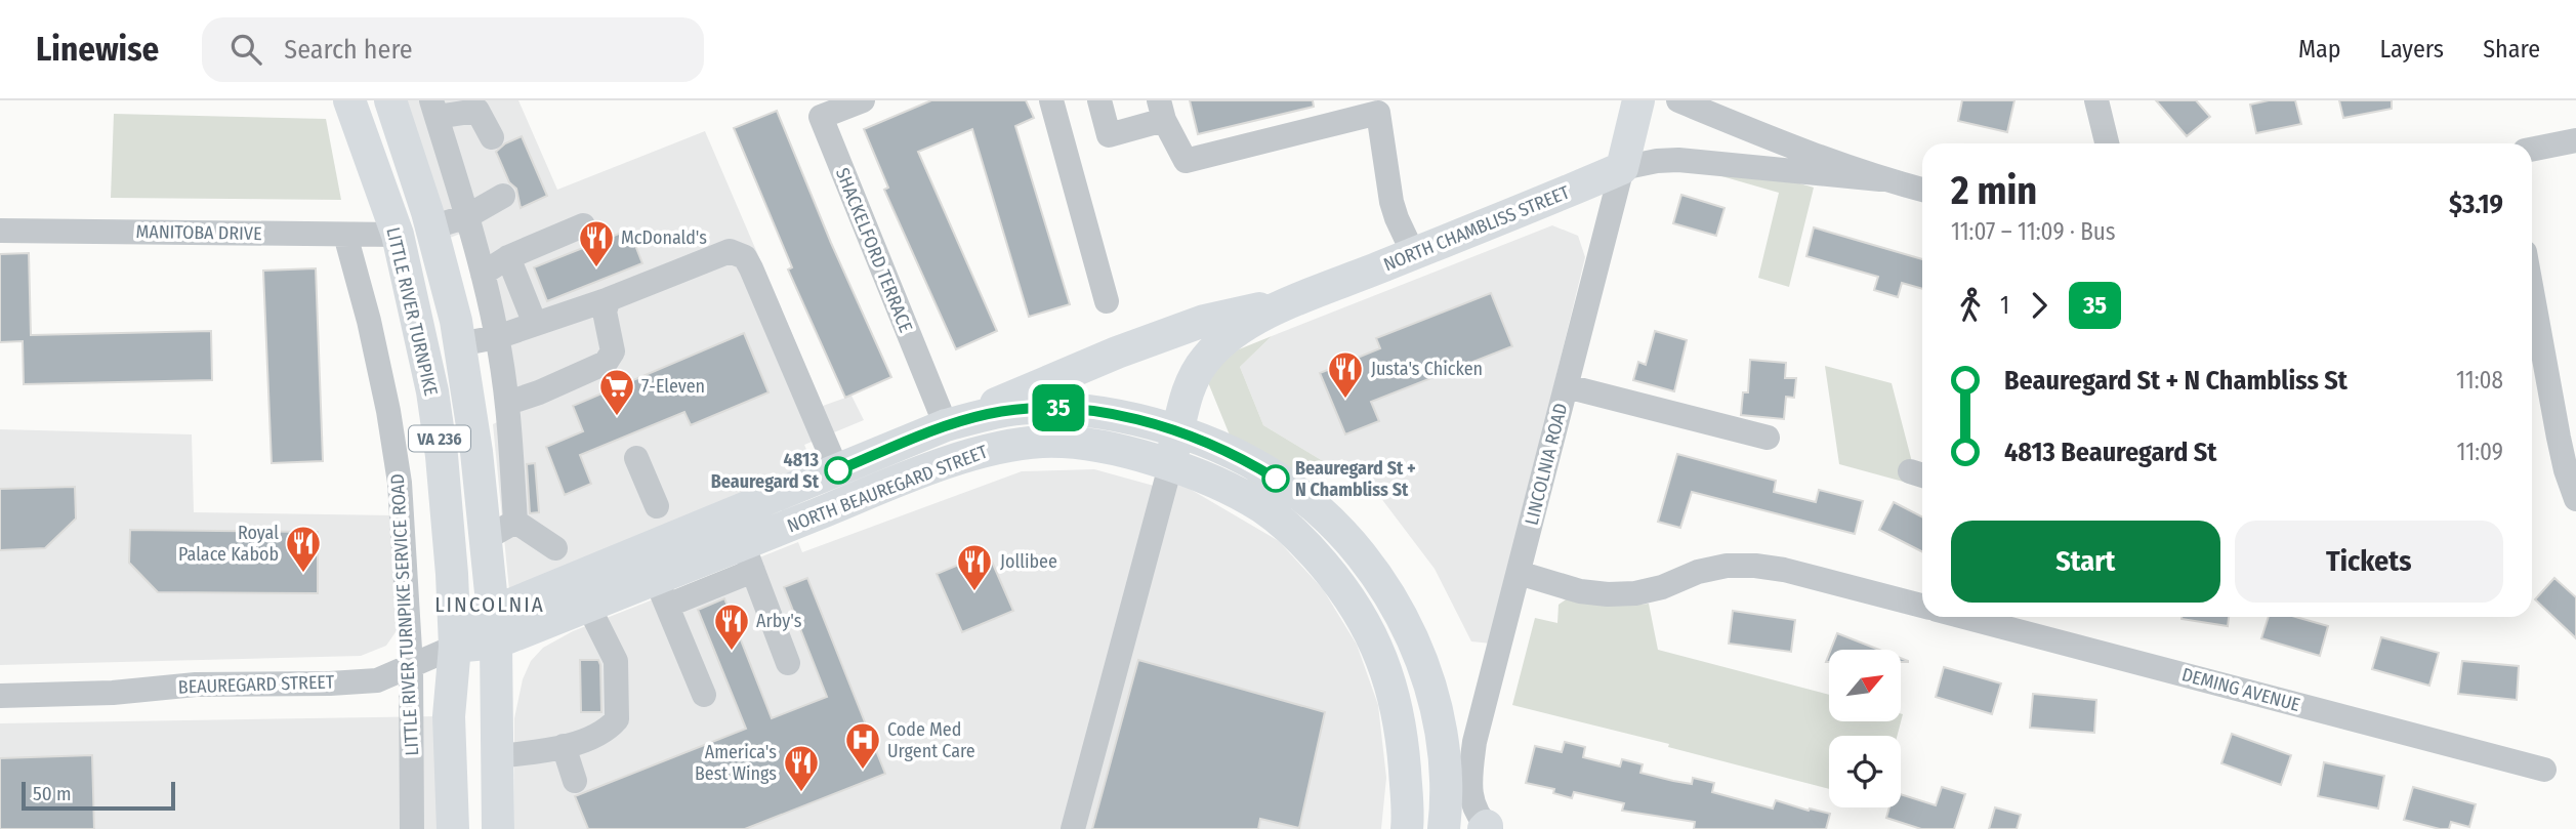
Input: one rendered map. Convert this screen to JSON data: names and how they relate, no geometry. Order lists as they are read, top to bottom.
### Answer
{
  "streets": {
    "main road": [
      "NORTH CHAMBLISS STREET",
      "LITTLE RIVER TURNPIKE",
      "VA 236",
      "LINCOLNIA ROAD",
      "NORTH BEAUREGARD STREET",
      "BEAUREGARD STREET"
    ],
    "street": [
      "MANITOBA DRIVE",
      "SHACKELFORD TERRACE",
      "LITTLE RIVER TURNPIKE SERVICE ROAD",
      "DEMING AVENUE"
    ]
  },
  "crossings": [
    ["NORTH CHAMBLISS STREET", "LINCOLNIA ROAD"],
    ["NORTH CHAMBLISS STREET", "NORTH BEAUREGARD STREET"],
    ["MANITOBA DRIVE", "LITTLE RIVER TURNPIKE"],
    ["MANITOBA DRIVE", "LITTLE RIVER TURNPIKE SERVICE ROAD"],
    ["SHACKELFORD TERRACE", "NORTH BEAUREGARD STREET"],
    ["LITTLE RIVER TURNPIKE", "NORTH BEAUREGARD STREET"],
    ["LITTLE RIVER TURNPIKE", "BEAUREGARD STREET"],
    ["NORTH BEAUREGARD STREET", "BEAUREGARD STREET"],
    ["LITTLE RIVER TURNPIKE SERVICE ROAD", "BEAUREGARD STREET"]
  ],
  "districts": ["LINCOLNIA"],
  "places": {
    "restaurant": [
      "McDonald's",
      "Justa's Chicken",
      "Royal Palace Kabob",
      "Jollibee",
      "Arby's",
      "America's Best Wings"
    ],
    "supermarket": ["7-Eleven"],
    "other": ["4813 Beauregard St", "Beauregard St + N Chambliss St"],
    "hospital": ["Code Med Urgent Care"]
  },
  "lines": ["bus line 35"],
  "scale_bar": "50 m",
  "north": "top right",
  "page": {
    "header": "Linewise",
    "search": "Search here",
    "nav": ["Map", "Layers", "Share"],
    "on_map": "35",
    "heading": ["2 min", "11:07 – 11:09 · Bus", "$3.19"],
    "legs": ["1", "35"],
    "list": [
      {
        "name": "Beauregard St + N Chambliss St",
        "value": "11:08"
      },
      {
        "name": "4813 Beauregard St",
        "value": "11:09"
      }
    ],
    "buttons": ["Start", "Tickets"],
    "scale": "50 m"
  }
}
